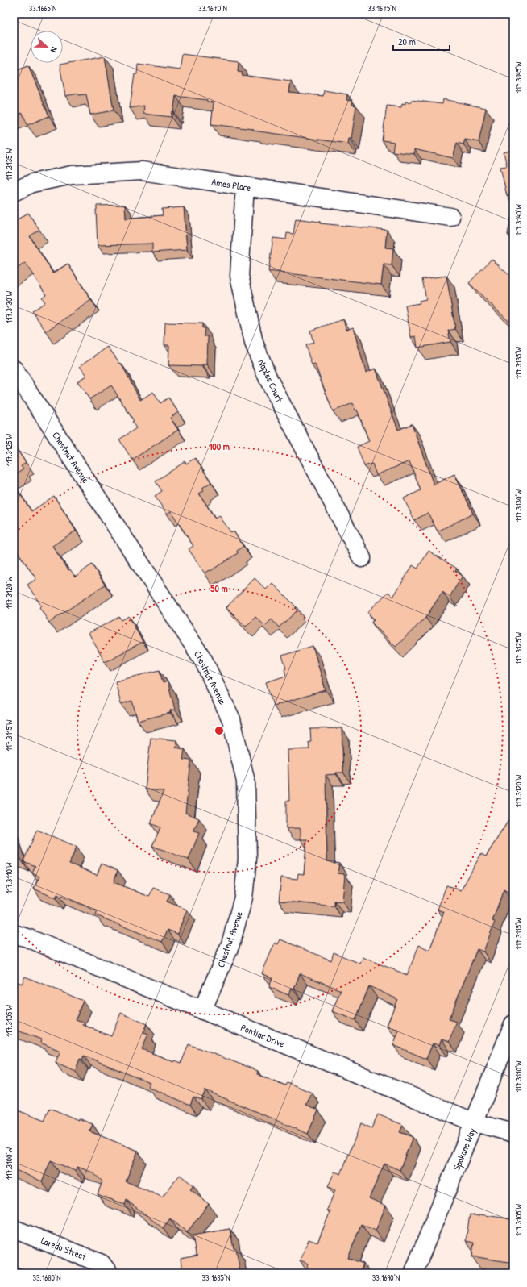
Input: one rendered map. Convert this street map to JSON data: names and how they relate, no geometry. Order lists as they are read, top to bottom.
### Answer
{
  "streets": {
    "street": [
      "Ames Place",
      "Naples Court",
      "Chestnut Avenue",
      "Pontiac Drive",
      "Spokane Way",
      "Laredo Street"
    ]
  },
  "crossings": [
    ["Ames Place", "Naples Court"],
    ["Chestnut Avenue", "Pontiac Drive"],
    ["Pontiac Drive", "Spokane Way"]
  ],
  "scale_bar": "20 m",
  "north": "right",
  "coordinates": [
    "33.1665°N",
    "33.1670°N",
    "33.1675°N",
    "117.3145°W",
    "117.3135°W",
    "117.3140°W",
    "117.3130°W",
    "117.3125°W",
    "117.3120°W",
    "117.3115°W",
    "117.3110°W",
    "117.3105°W",
    "117.3100°W",
    "33.1680°N",
    "33.1685°N",
    "33.1690°N"
  ],
  "rings": ["100 m", "50 m"]
}
